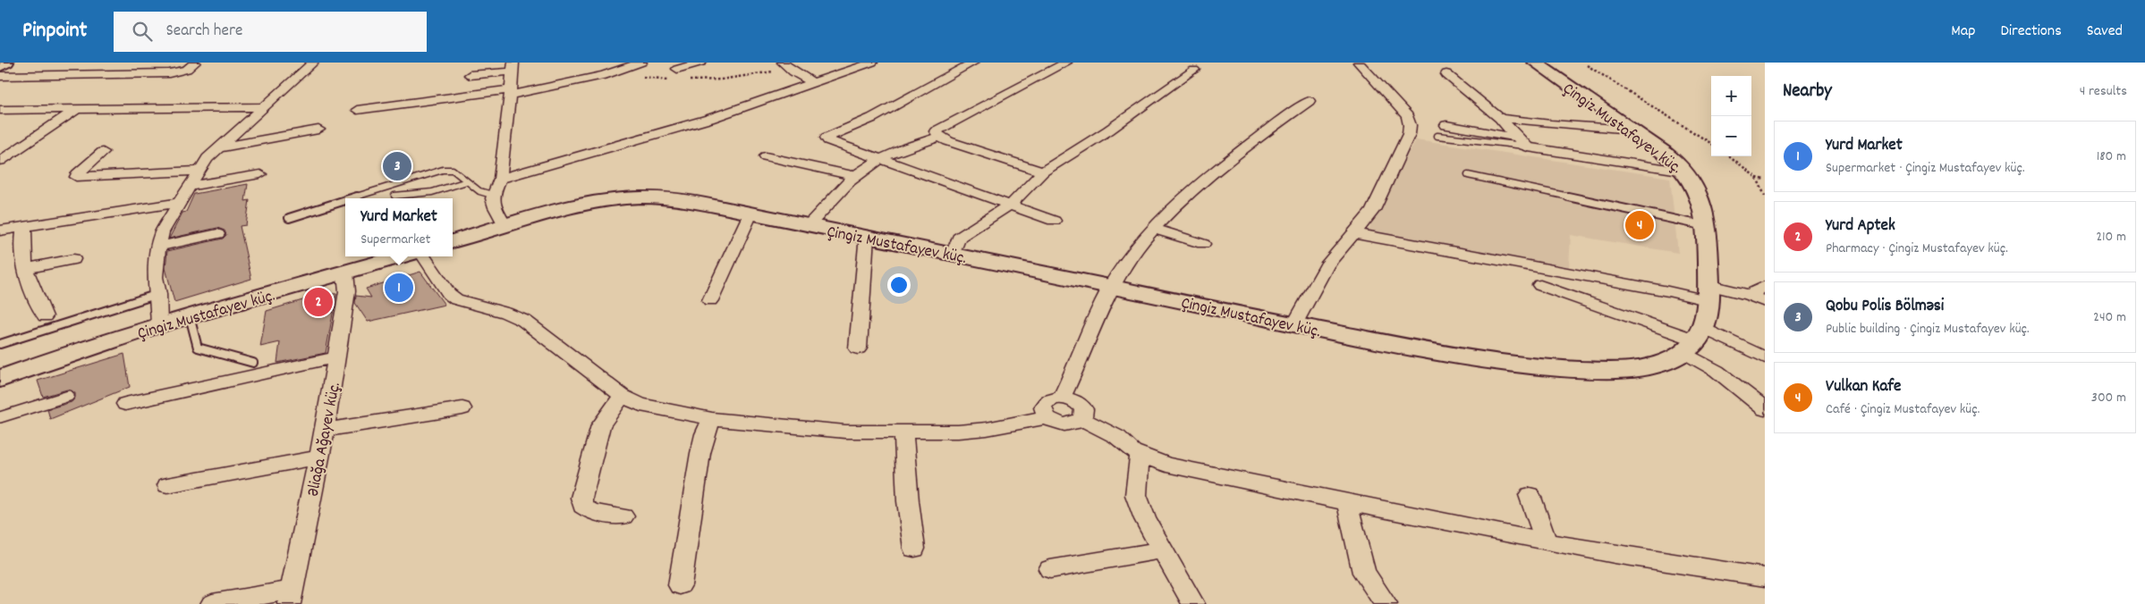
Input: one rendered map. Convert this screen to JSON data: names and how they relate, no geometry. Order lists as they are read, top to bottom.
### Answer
{
  "streets": {
    "street": ["Çingiz Mustafayev küç.", "Əliağa Ağayev küç."]
  },
  "crossings": [
    ["Çingiz Mustafayev küç.", "Əliağa Ağayev küç."]
  ],
  "page": {
    "header": "Pinpoint",
    "search": "Search here",
    "nav": ["Map", "Directions", "Saved"],
    "heading": ["Nearby", "4 results"],
    "map_buttons": ["+", "−"],
    "list": [
      {
        "mark": "1",
        "name": "Yurd Market",
        "note": "Supermarket · Çingiz Mustafayev küç.",
        "value": "180 m"
      },
      {
        "mark": "2",
        "name": "Yurd Aptek",
        "note": "Pharmacy · Çingiz Mustafayev küç.",
        "value": "210 m"
      },
      {
        "mark": "3",
        "name": "Qobu Polis Bölməsi",
        "note": "Public building · Çingiz Mustafayev küç.",
        "value": "240 m"
      },
      {
        "mark": "4",
        "name": "Vulkan Kafe",
        "note": "Café · Çingiz Mustafayev küç.",
        "value": "300 m"
      }
    ],
    "pins": [
      "3",
      "4",
      "1",
      "2"
    ],
    "popup": ["Yurd Market", "Supermarket"]
  }
}
